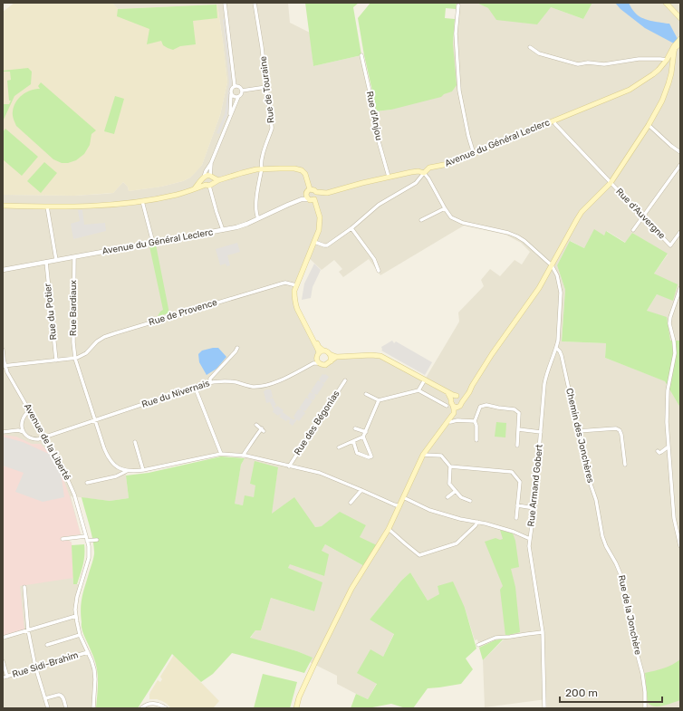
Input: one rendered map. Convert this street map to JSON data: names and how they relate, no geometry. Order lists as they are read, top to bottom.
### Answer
{
  "streets": {
    "main road": ["Avenue du Général Leclerc"],
    "street": [
      "Rue de Touraine",
      "Rue d'Anjou",
      "Rue d'Auvergne",
      "Rue Bardiaux",
      "Rue du Potier",
      "Rue de Provence",
      "Rue du Nivernais",
      "Rue des Bégonias",
      "Chemin des Jonchères",
      "Avenue de la Liberté",
      "Rue Armand Gobert",
      "Rue de la Jonchère",
      "Rue Sidi-Brahim"
    ]
  },
  "crossings": [
    ["Rue de Touraine", "Avenue du Général Leclerc"],
    ["Rue d'Anjou", "Avenue du Général Leclerc"],
    ["Avenue du Général Leclerc", "Rue d'Auvergne"],
    ["Avenue du Général Leclerc", "Rue Bardiaux"],
    ["Avenue du Général Leclerc", "Rue du Potier"],
    ["Rue Bardiaux", "Rue de Provence"],
    ["Rue Bardiaux", "Rue du Nivernais"],
    ["Rue du Nivernais", "Avenue de la Liberté"],
    ["Chemin des Jonchères", "Rue Armand Gobert"],
    ["Chemin des Jonchères", "Rue de la Jonchère"],
    ["Avenue de la Liberté", "Rue Sidi-Brahim"]
  ],
  "scale_bar": "200 m"
}
